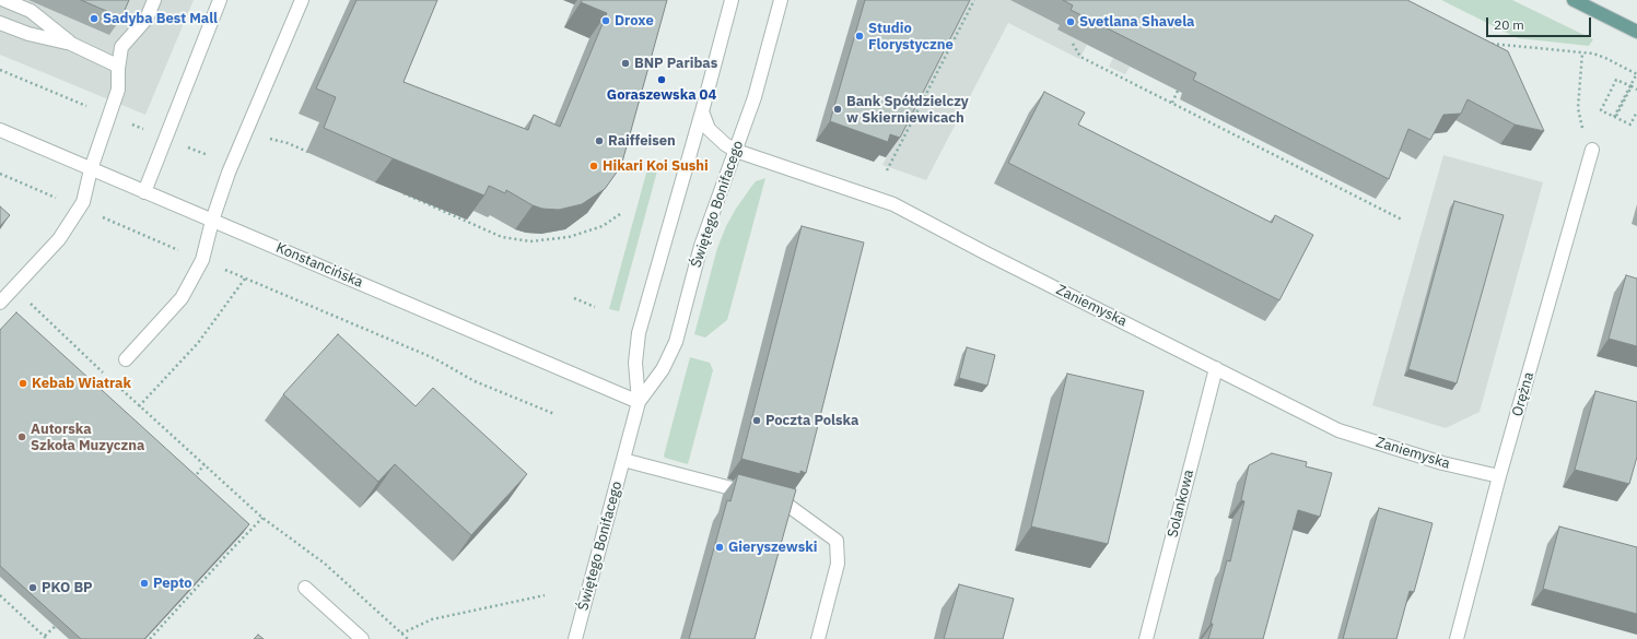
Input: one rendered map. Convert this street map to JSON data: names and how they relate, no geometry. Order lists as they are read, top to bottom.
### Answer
{
  "streets": {
    "street": [
      "Świętego Bonifacego",
      "Konstancińska",
      "Zaniemyska",
      "Orężna",
      "Solankowa"
    ]
  },
  "crossings": [
    ["Świętego Bonifacego", "Konstancińska"],
    ["Świętego Bonifacego", "Zaniemyska"],
    ["Zaniemyska", "Orężna"],
    ["Zaniemyska", "Solankowa"]
  ],
  "places": [
    "Sadyba Best Mall",
    "Droxe",
    "Svetlana Shavela",
    "Studio Florystyczne",
    "BNP Paribas",
    "Goraszewska 04",
    "Bank Spółdzielczy w Skierniewicach",
    "Raiffeisen",
    "Hikari Koi Sushi",
    "Kebab Wiatrak",
    "Poczta Polska",
    "Autorska Szkoła Muzyczna",
    "Gieryszewski",
    "Pepto",
    "PKO BP"
  ],
  "scale_bar": "20 m"
}
